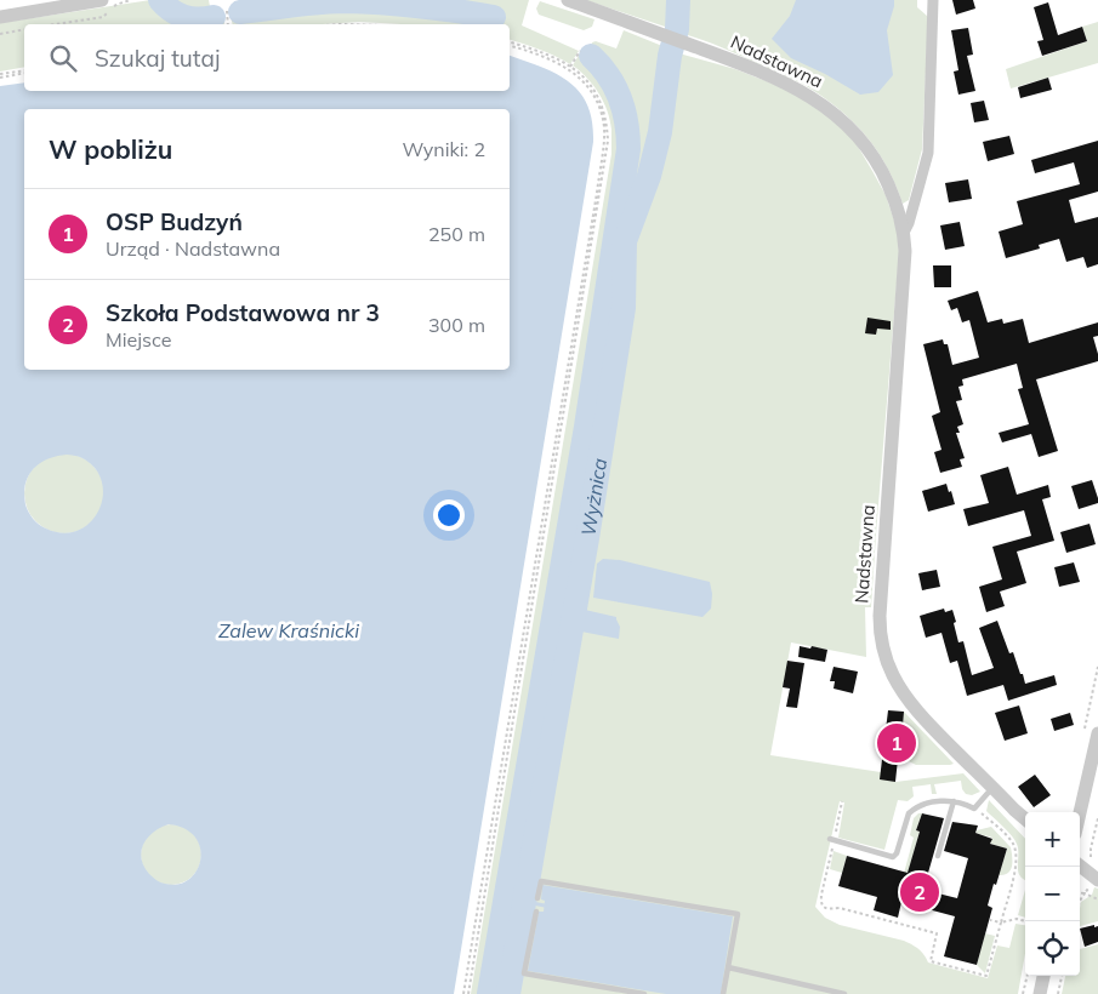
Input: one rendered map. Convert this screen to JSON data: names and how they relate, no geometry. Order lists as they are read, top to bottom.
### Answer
{
  "streets": {
    "street": ["Nadstawna"]
  },
  "water": ["Wyżnica", "Zalew Kraśnicki"],
  "page": {
    "search": "Szukaj tutaj",
    "heading": ["W pobliżu", "Wyniki: 2"],
    "list": [
      {
        "mark": "1",
        "name": "OSP Budzyń",
        "note": "Urząd · Nadstawna",
        "value": "250 m"
      },
      {
        "mark": "2",
        "name": "Szkoła Podstawowa nr 3",
        "note": "Miejsce",
        "value": "300 m"
      }
    ],
    "pins": ["1", "2"],
    "map_buttons": ["+", "−"]
  }
}
